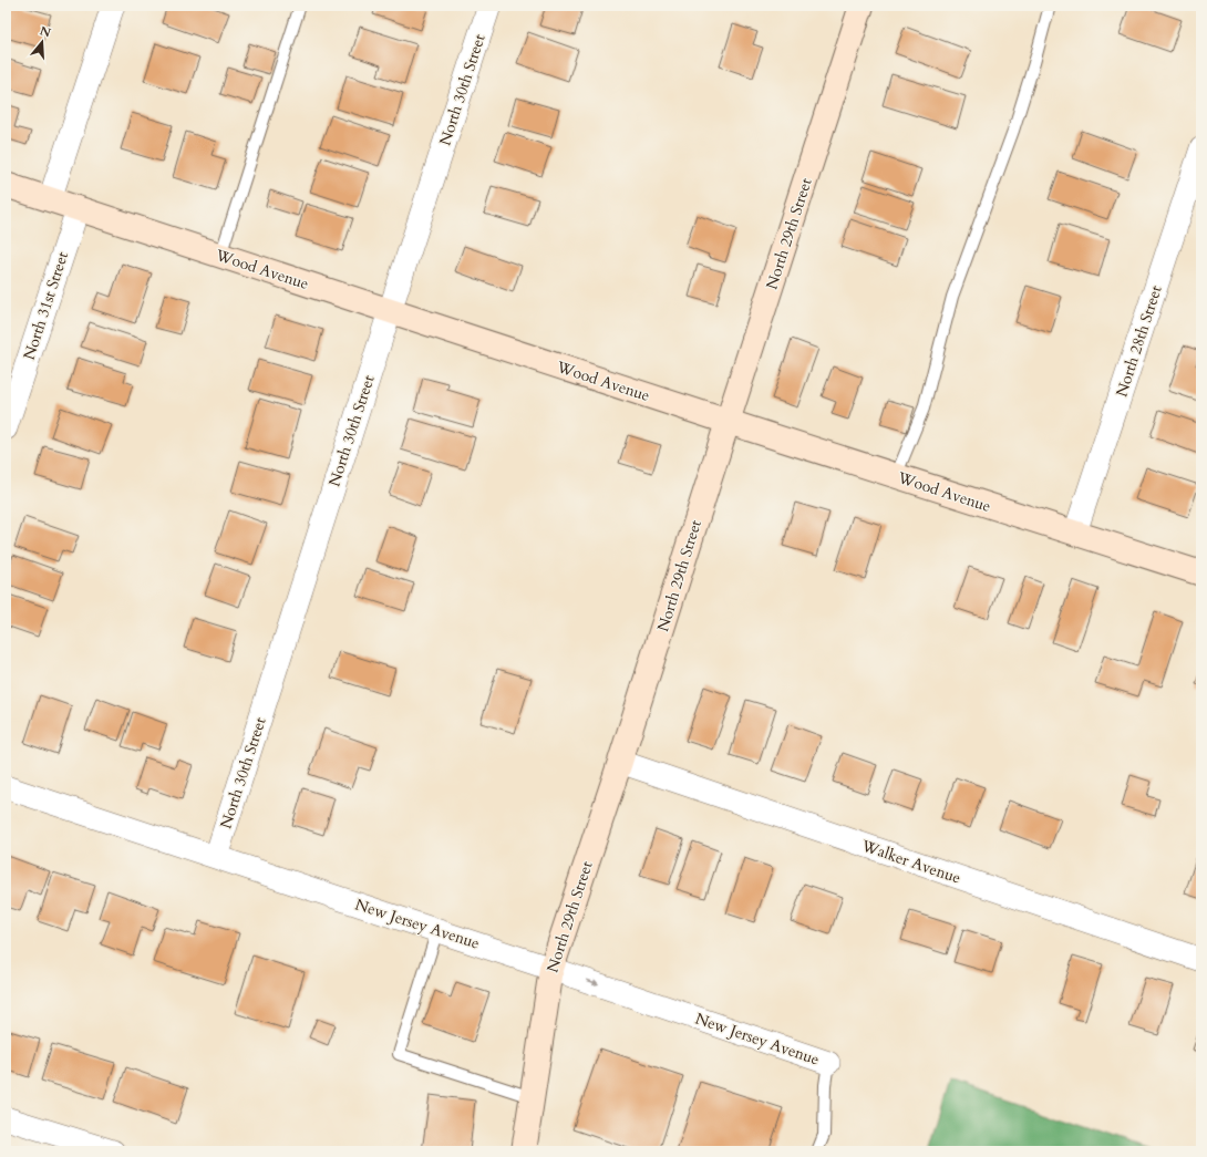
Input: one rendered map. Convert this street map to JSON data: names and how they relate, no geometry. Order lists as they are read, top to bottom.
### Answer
{
  "streets": {
    "street": [
      "North 30th Street",
      "North 29th Street",
      "Wood Avenue",
      "North 31st Street",
      "North 28th Street",
      "Walker Avenue",
      "New Jersey Avenue"
    ]
  },
  "crossings": [
    ["North 30th Street", "Wood Avenue"],
    ["North 30th Street", "New Jersey Avenue"],
    ["North 29th Street", "Wood Avenue"],
    ["North 29th Street", "Walker Avenue"],
    ["North 29th Street", "New Jersey Avenue"],
    ["Wood Avenue", "North 31st Street"],
    ["Wood Avenue", "North 28th Street"]
  ],
  "north": "top"
}
